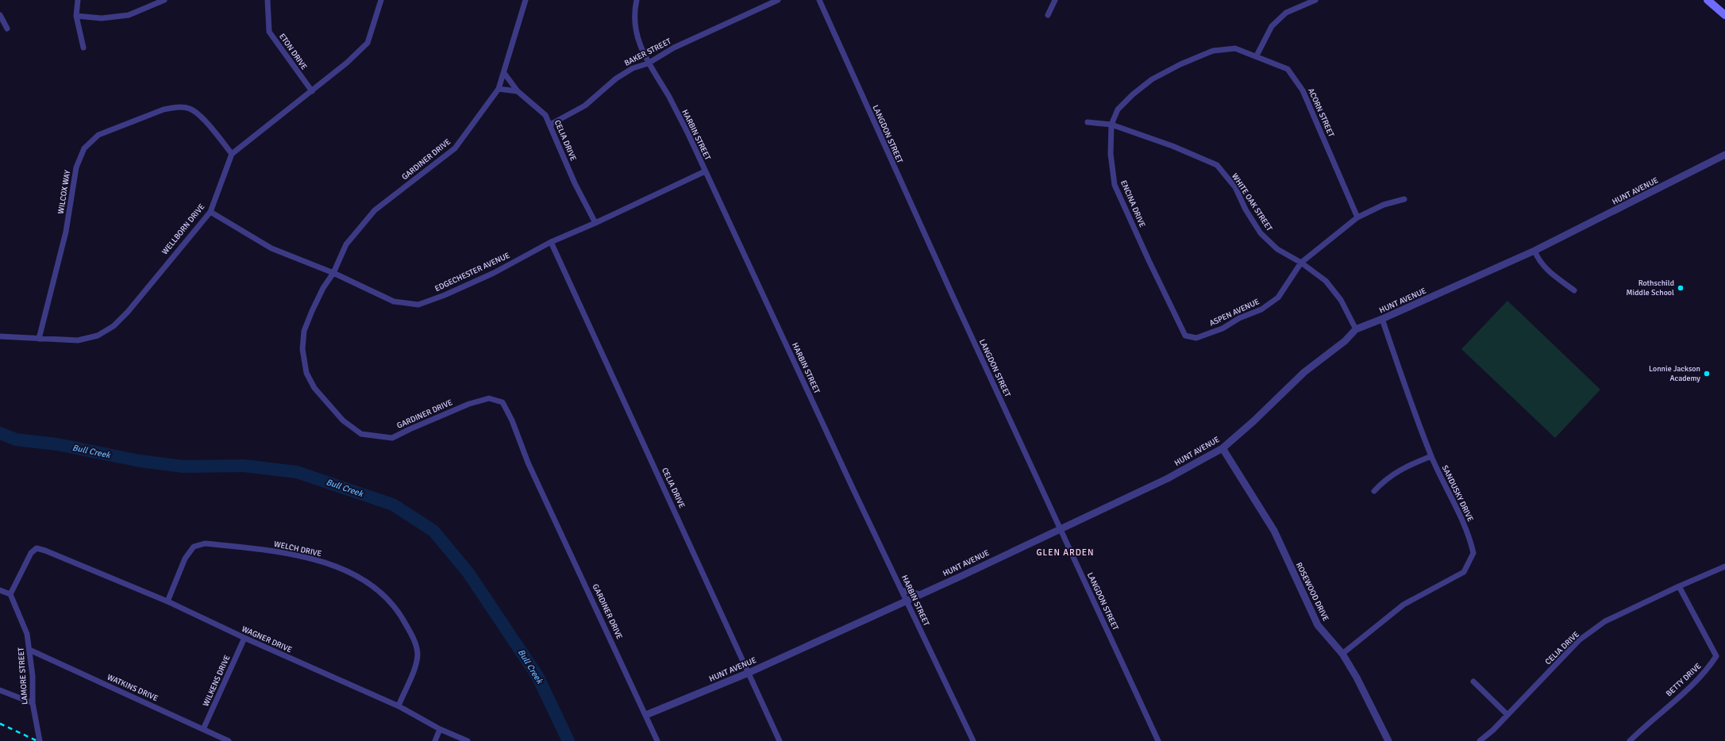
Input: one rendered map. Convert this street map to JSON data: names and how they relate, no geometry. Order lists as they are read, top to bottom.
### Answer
{
  "streets": {
    "street": [
      "ETON DRIVE",
      "BAKER STREET",
      "ACORN STREET",
      "LANGDON STREET",
      "HARBIN STREET",
      "CELIA DRIVE",
      "GARDINER DRIVE",
      "HUNT AVENUE",
      "WILCOX WAY",
      "WHITE OAK STREET",
      "ENCINA DRIVE",
      "WELLBORN DRIVE",
      "EDGECHESTER AVENUE",
      "ASPEN AVENUE",
      "SANDUSKY DRIVE",
      "WELCH DRIVE",
      "ROSEWOOD DRIVE",
      "WAGNER DRIVE",
      "LAMORE STREET",
      "BETTY DRIVE",
      "WILKENS DRIVE",
      "WATKINS DRIVE"
    ]
  },
  "crossings": [
    ["BAKER STREET", "HARBIN STREET"],
    ["BAKER STREET", "CELIA DRIVE"],
    ["ACORN STREET", "WHITE OAK STREET"],
    ["ACORN STREET", "ENCINA DRIVE"],
    ["ACORN STREET", "ASPEN AVENUE"],
    ["LANGDON STREET", "HUNT AVENUE"],
    ["HARBIN STREET", "HUNT AVENUE"],
    ["HARBIN STREET", "EDGECHESTER AVENUE"],
    ["CELIA DRIVE", "GARDINER DRIVE"],
    ["CELIA DRIVE", "HUNT AVENUE"],
    ["CELIA DRIVE", "EDGECHESTER AVENUE"],
    ["CELIA DRIVE", "BETTY DRIVE"],
    ["GARDINER DRIVE", "HUNT AVENUE"],
    ["GARDINER DRIVE", "EDGECHESTER AVENUE"],
    ["HUNT AVENUE", "WHITE OAK STREET"],
    ["HUNT AVENUE", "SANDUSKY DRIVE"],
    ["HUNT AVENUE", "ROSEWOOD DRIVE"],
    ["WILCOX WAY", "WELLBORN DRIVE"],
    ["WHITE OAK STREET", "ENCINA DRIVE"],
    ["WHITE OAK STREET", "ASPEN AVENUE"],
    ["ENCINA DRIVE", "ASPEN AVENUE"],
    ["WELLBORN DRIVE", "EDGECHESTER AVENUE"],
    ["SANDUSKY DRIVE", "ROSEWOOD DRIVE"],
    ["WELCH DRIVE", "WAGNER DRIVE"],
    ["WAGNER DRIVE", "LAMORE STREET"],
    ["WAGNER DRIVE", "WILKENS DRIVE"],
    ["LAMORE STREET", "WATKINS DRIVE"],
    ["WILKENS DRIVE", "WATKINS DRIVE"]
  ],
  "districts": ["GLEN ARDEN"],
  "water": ["Bull Creek"],
  "places": ["Rothschild Middle School", "Lonnie Jackson Academy"]
}
